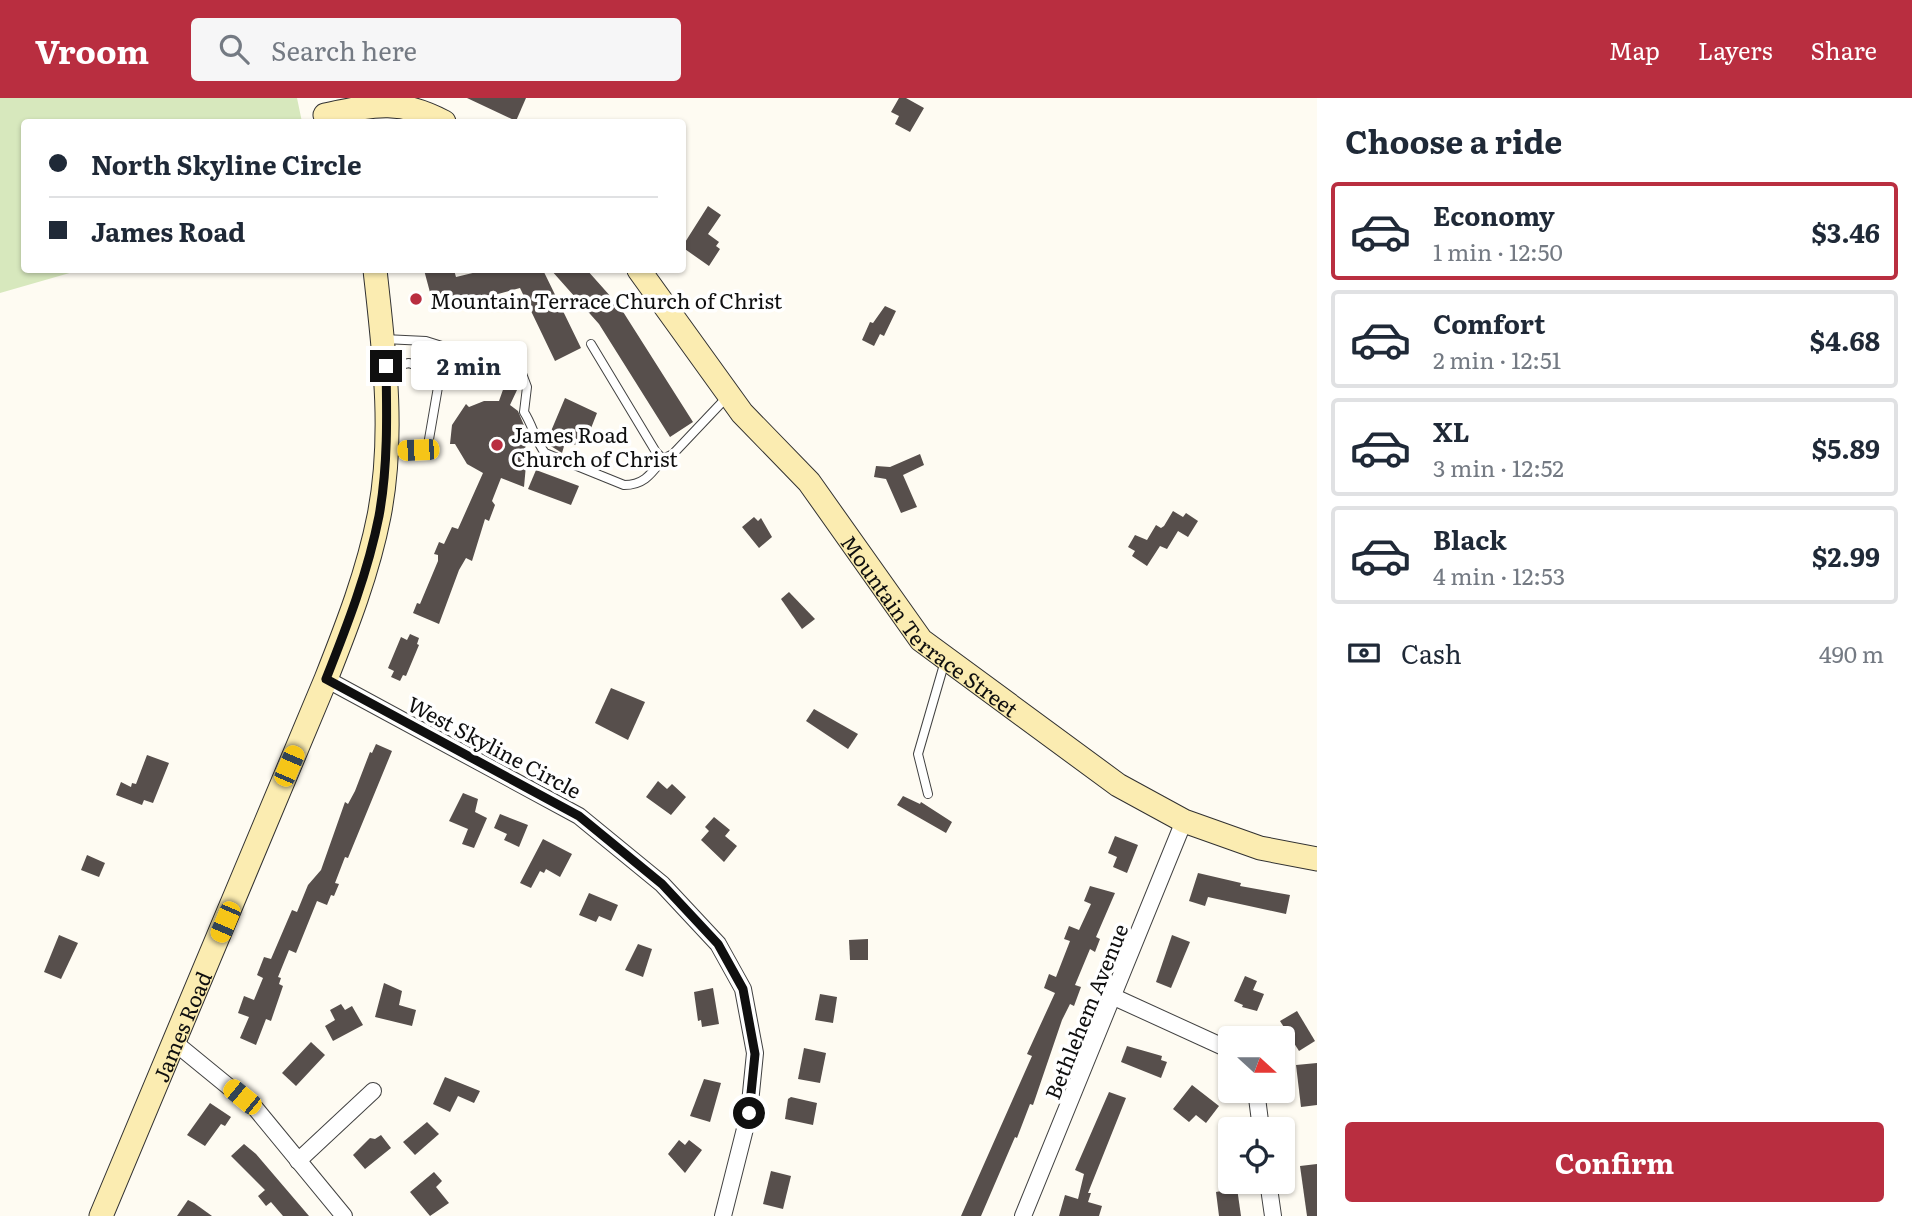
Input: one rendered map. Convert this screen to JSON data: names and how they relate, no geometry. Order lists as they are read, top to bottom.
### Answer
{
  "streets": {
    "street": [
      "Mountain Terrace Street",
      "West Skyline Circle",
      "Bethlehem Avenue",
      "James Road"
    ]
  },
  "crossings": [
    ["Mountain Terrace Street", "Bethlehem Avenue"],
    ["West Skyline Circle", "James Road"]
  ],
  "places": ["Mountain Terrace Church of Christ", "James Road Church of Christ"],
  "north": "right",
  "page": {
    "header": "Vroom",
    "search": "Search here",
    "nav": ["Map", "Layers", "Share"],
    "heading": "Choose a ride",
    "banner": ["North Skyline Circle", "James Road"],
    "list": [
      {
        "name": "Economy",
        "note": "1 min · 12:50",
        "value": "$3.46"
      },
      {
        "name": "Comfort",
        "note": "2 min · 12:51",
        "value": "$4.68"
      },
      {
        "name": "XL",
        "note": "3 min · 12:52",
        "value": "$5.89"
      },
      {
        "name": "Black",
        "note": "4 min · 12:53",
        "value": "$2.99"
      }
    ],
    "bubble": "2 min",
    "pay": ["Cash", "490 m"],
    "buttons": "Confirm"
  }
}
